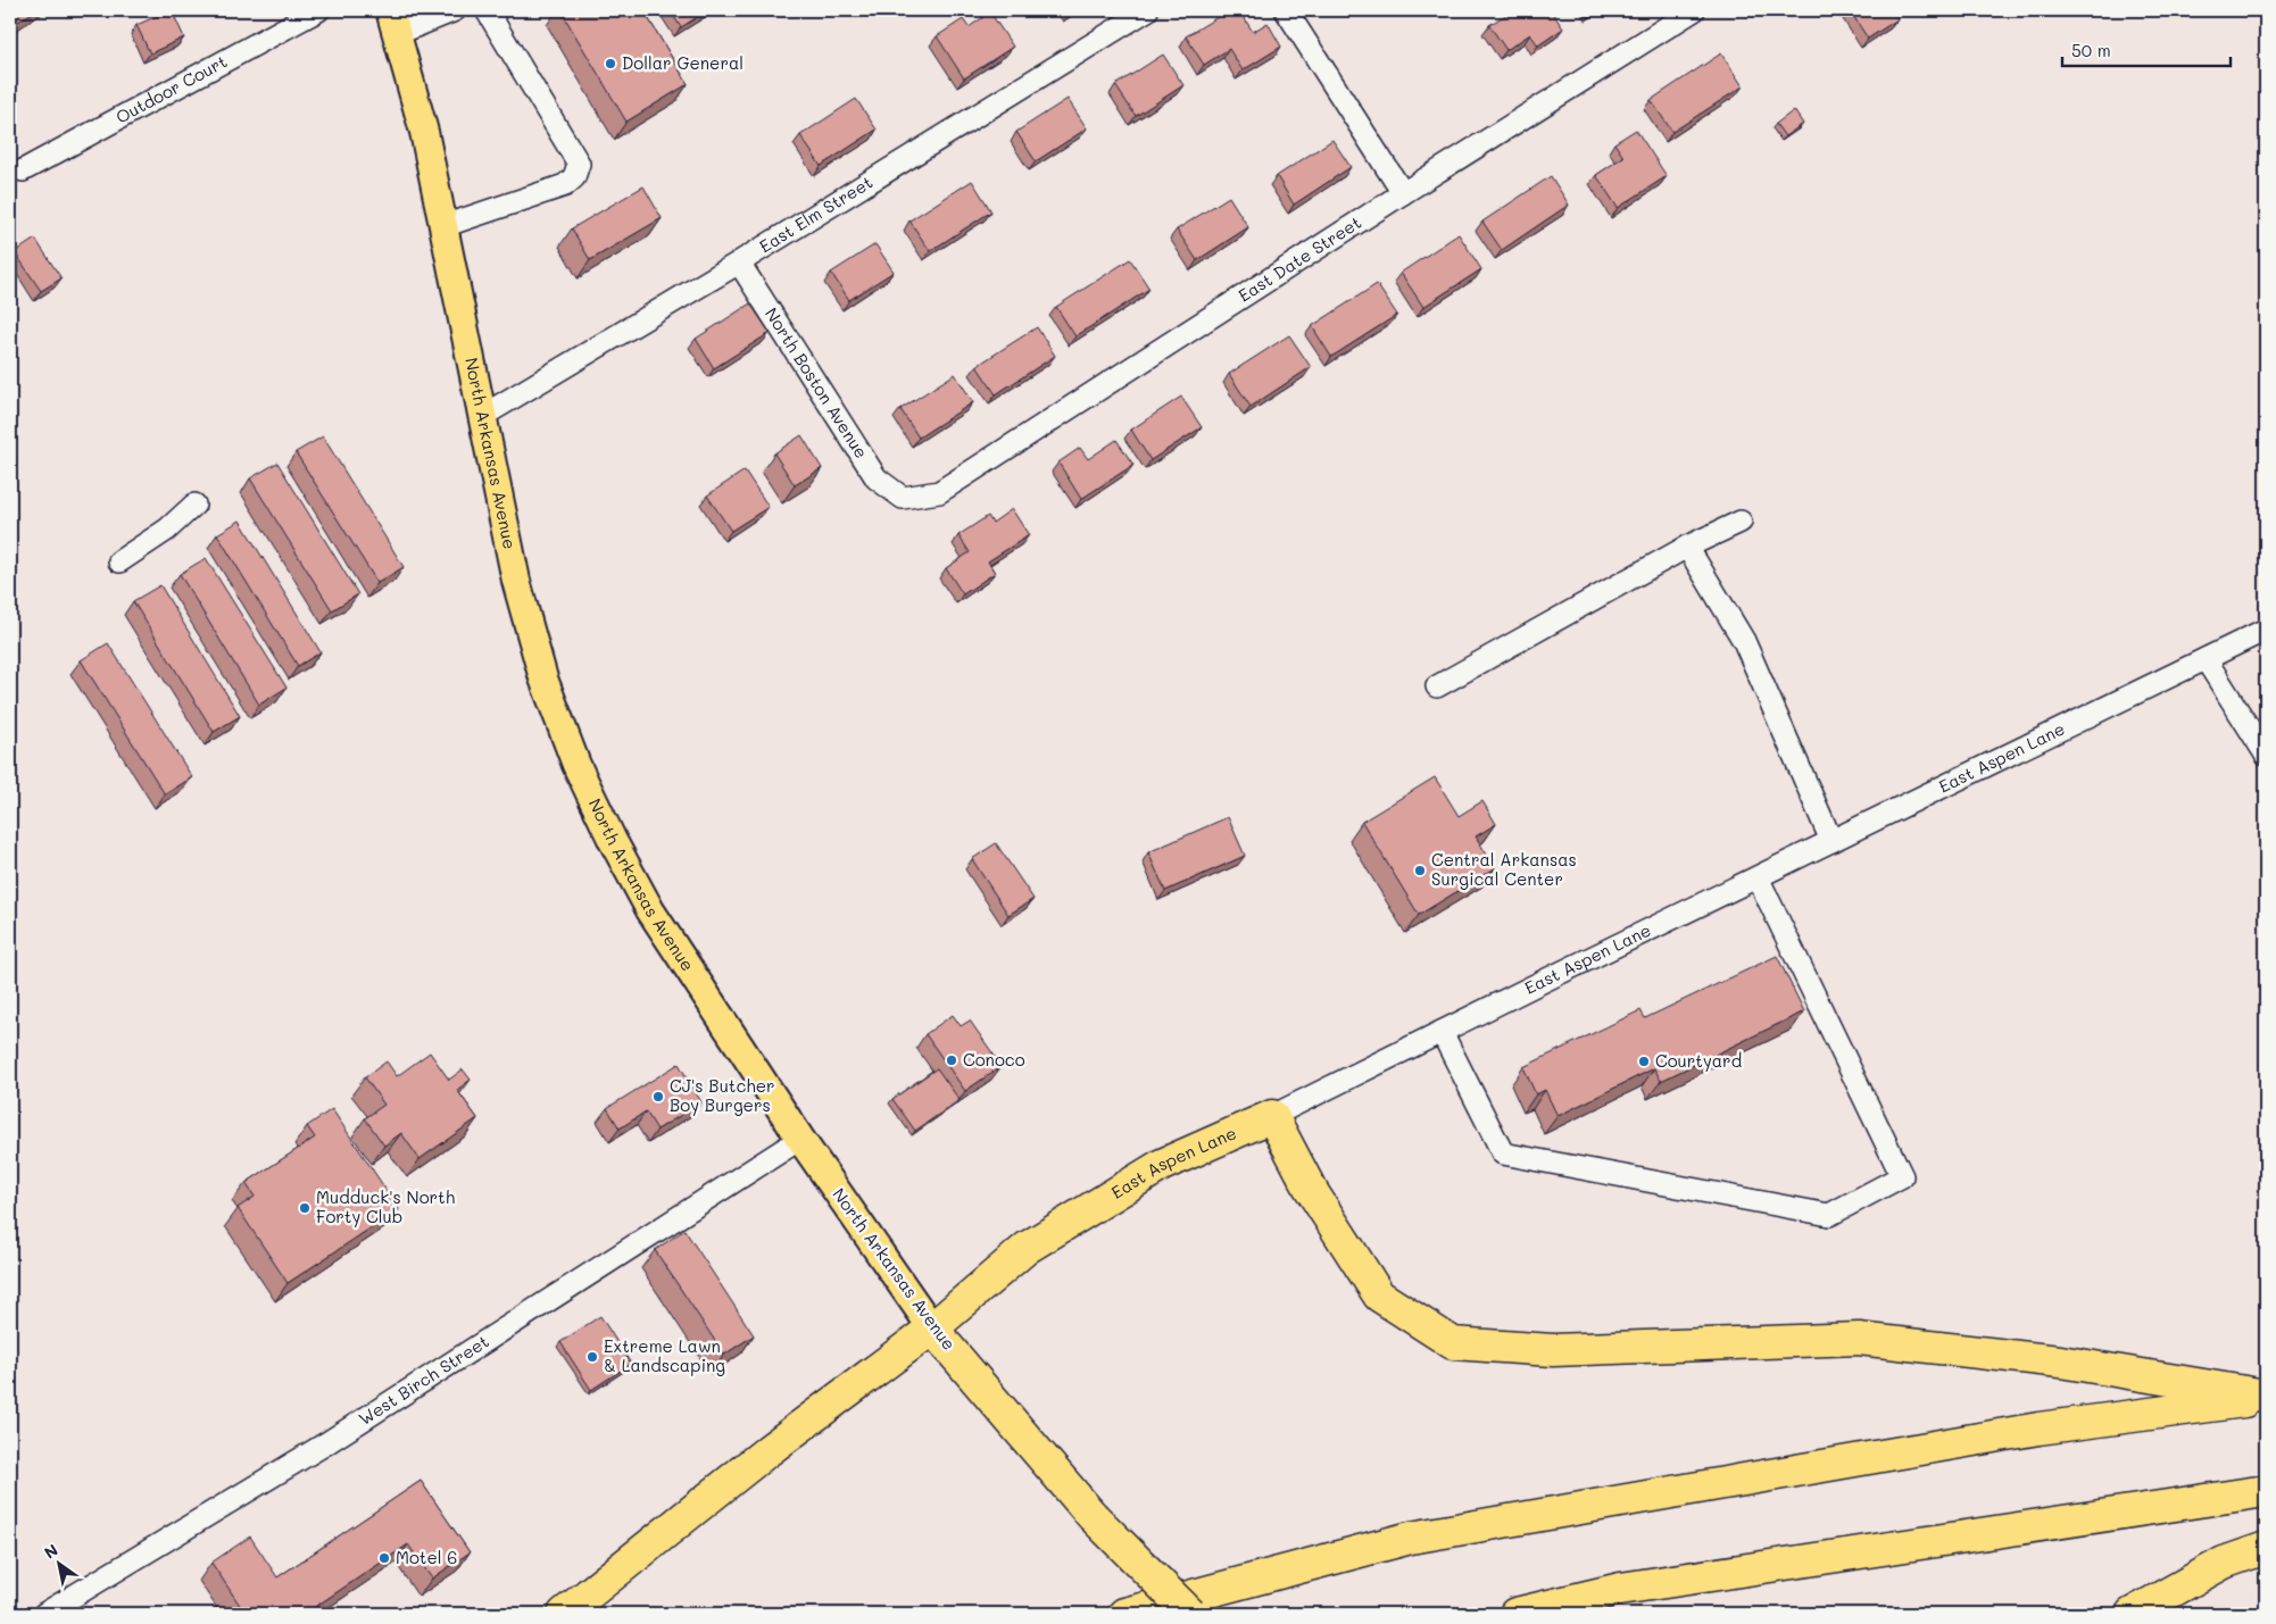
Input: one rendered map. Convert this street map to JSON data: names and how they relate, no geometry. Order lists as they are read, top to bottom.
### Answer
{
  "streets": {
    "highway": ["North Arkansas Avenue", "East Aspen Lane"],
    "street": [
      "Outdoor Court",
      "East Elm Street",
      "East Date Street",
      "North Boston Avenue",
      "West Birch Street"
    ]
  },
  "crossings": [
    ["East Elm Street", "North Boston Avenue"],
    ["East Elm Street", "North Arkansas Avenue"],
    ["East Date Street", "North Boston Avenue"],
    ["North Arkansas Avenue", "East Aspen Lane"],
    ["North Arkansas Avenue", "West Birch Street"]
  ],
  "places": [
    "Dollar General",
    "Central Arkansas Surgical Center",
    "Conoco",
    "Courtyard",
    "CJ's Butcher Boy Burgers",
    "Mudduck's North Forty Club",
    "Extreme Lawn & Landscaping",
    "Motel 6"
  ],
  "scale_bar": "50 m",
  "north": "top left"
}
